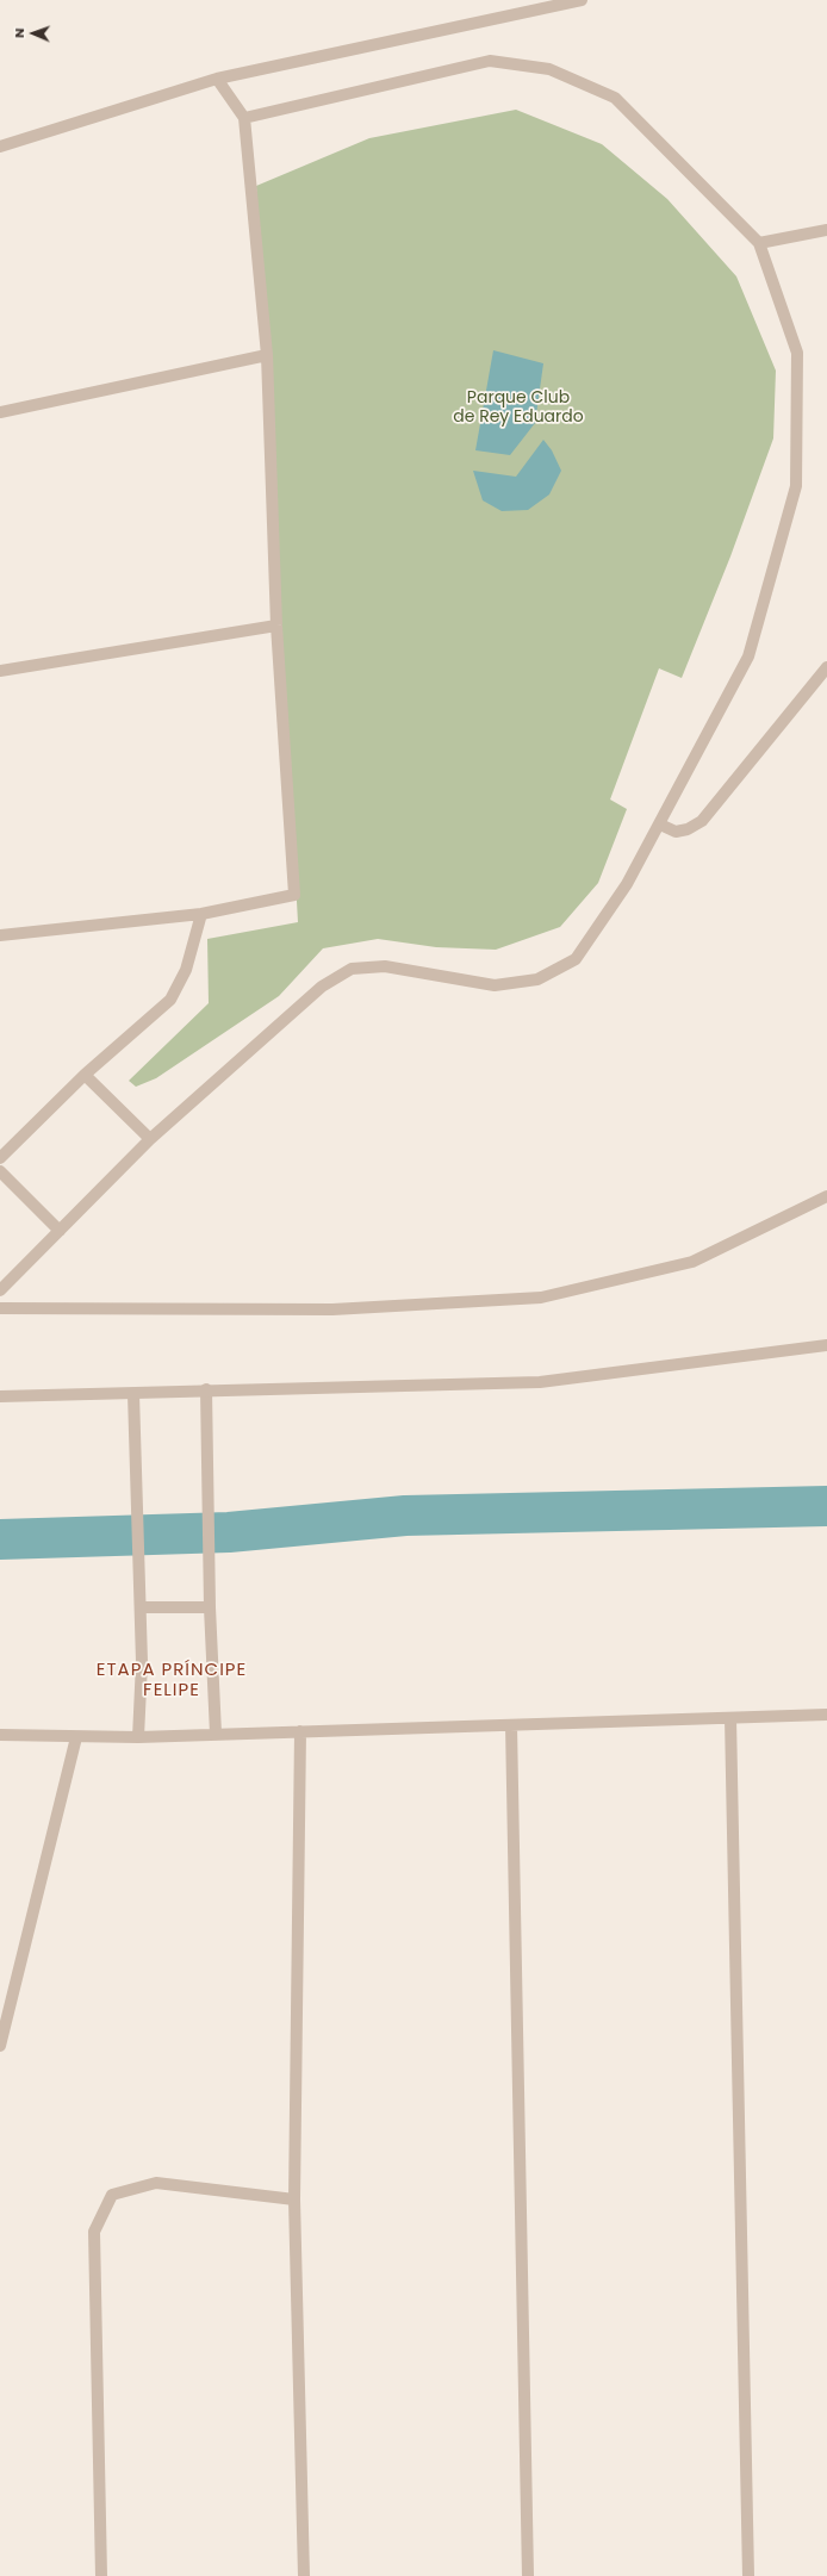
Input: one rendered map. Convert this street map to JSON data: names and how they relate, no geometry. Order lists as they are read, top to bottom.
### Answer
{
  "districts": ["ETAPA PRÍNCIPE FELIPE"],
  "parks": ["Parque Club de Rey Eduardo"],
  "north": "left"
}
